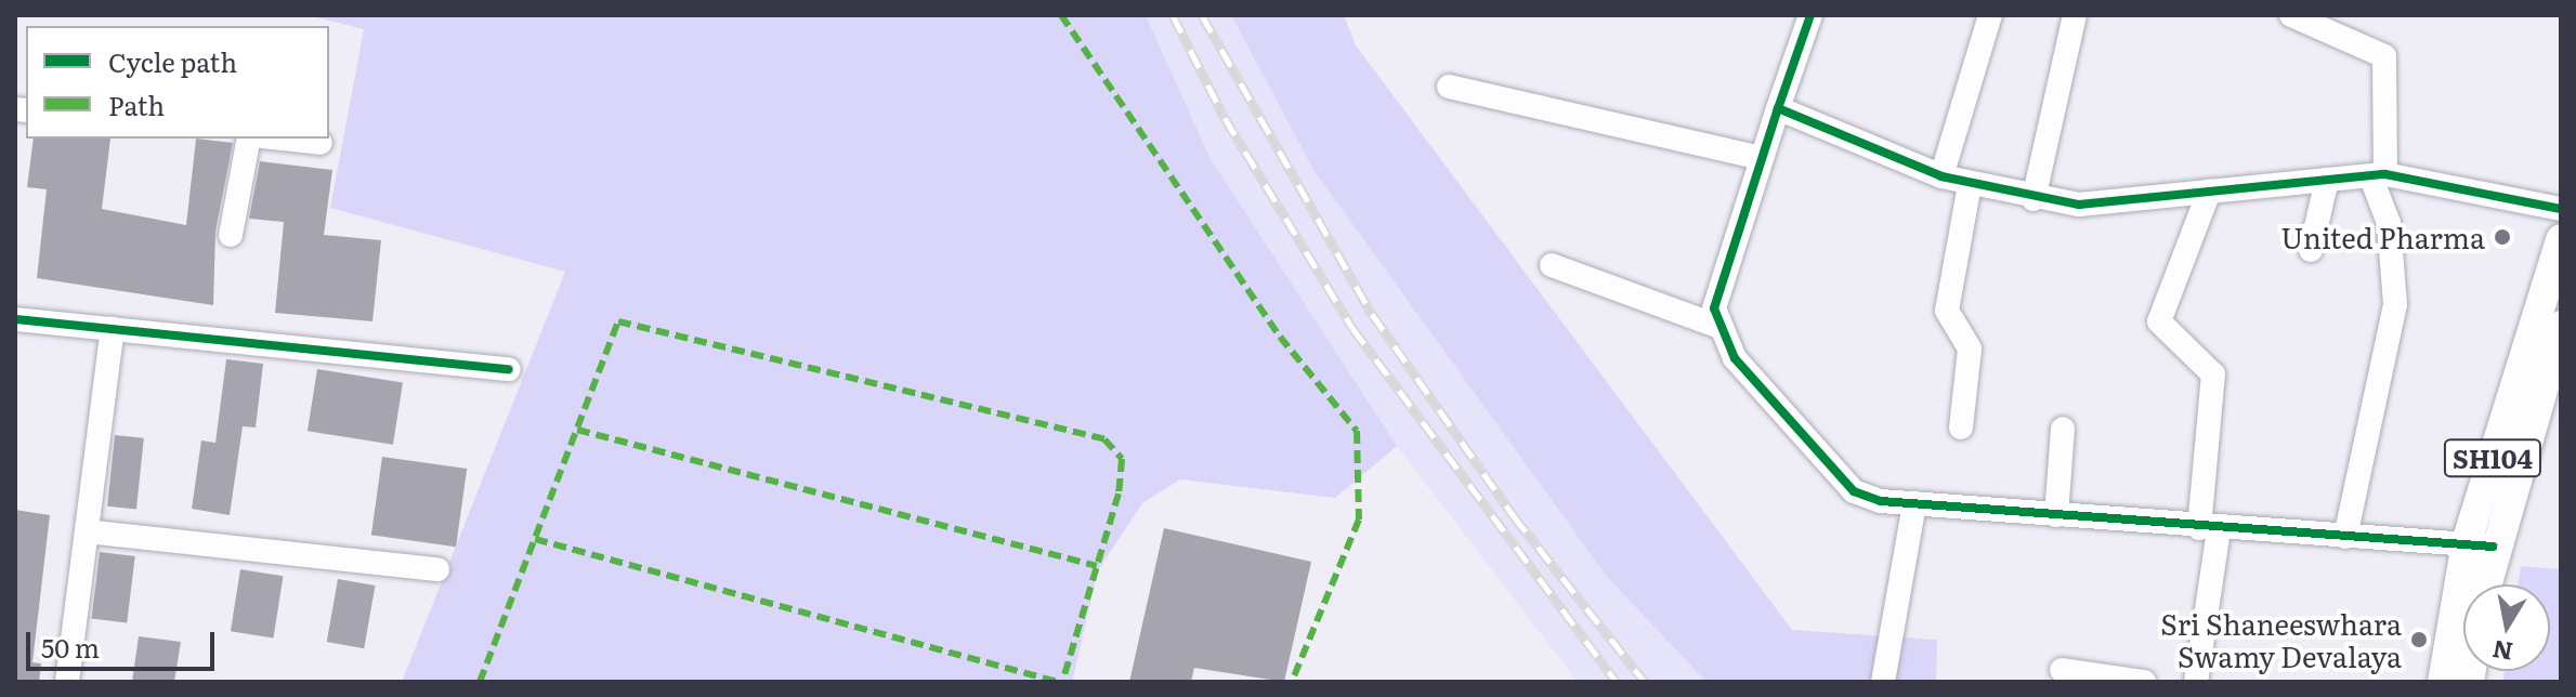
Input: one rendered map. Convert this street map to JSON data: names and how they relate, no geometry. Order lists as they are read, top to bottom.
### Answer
{
  "streets": {
    "main road": ["SH104"]
  },
  "places": ["United Pharma", "Sri Shaneeswhara Swamy Devalaya"],
  "legend": ["Cycle path", "Path"],
  "scale_bar": "50 m",
  "north": "bottom"
}
